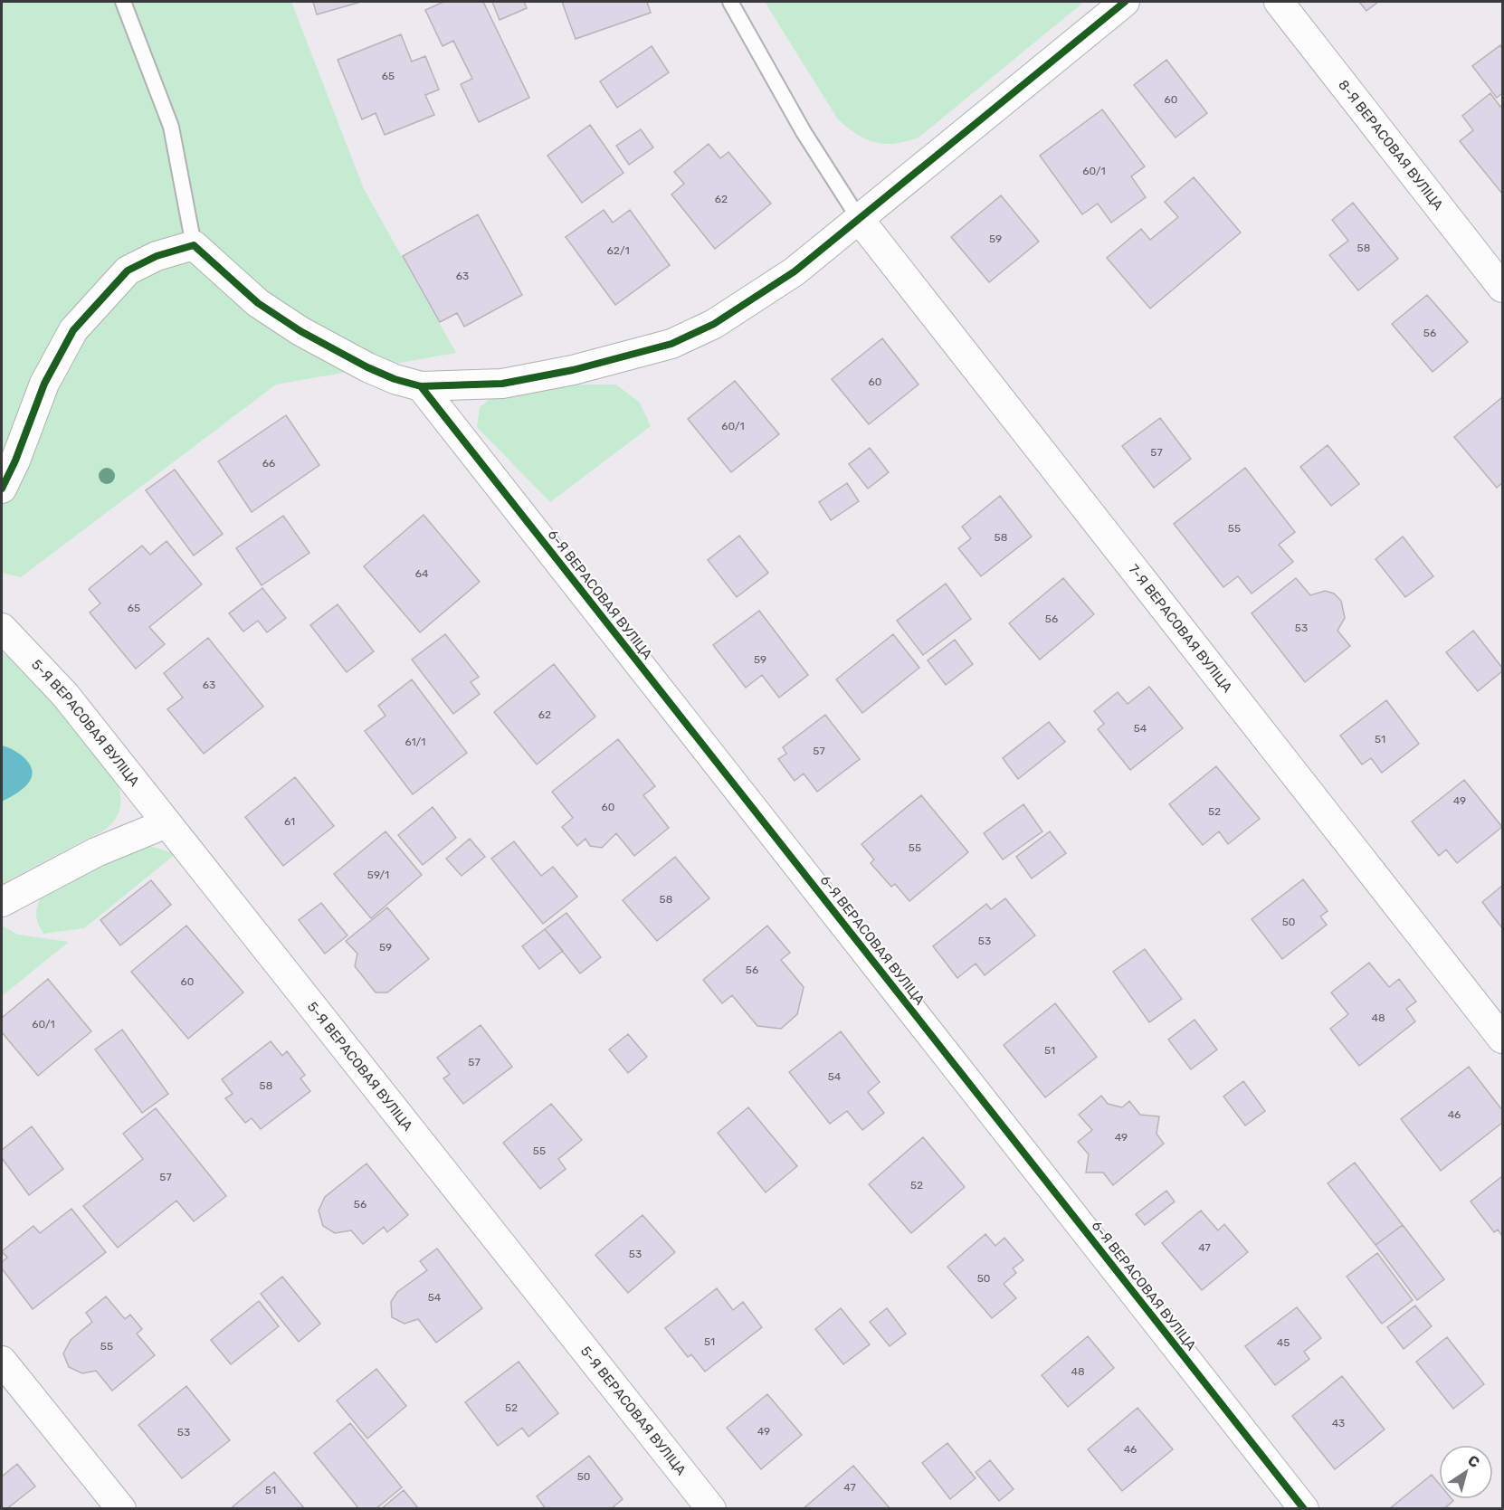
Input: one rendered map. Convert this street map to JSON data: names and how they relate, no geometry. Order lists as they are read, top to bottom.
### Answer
{
  "streets": {
    "street": [
      "8-Я ВЕРАСОВАЯ ВУЛІЦА",
      "6-Я ВЕРАСОВАЯ ВУЛІЦА",
      "7-Я ВЕРАСОВАЯ ВУЛІЦА",
      "5-Я ВЕРАСОВАЯ ВУЛІЦА"
    ]
  },
  "house_numbers": [
    "65",
    "60",
    "60/1",
    "62",
    "59",
    "58",
    "62/1",
    "63",
    "56",
    "60",
    "60/1",
    "57",
    "66",
    "55",
    "58",
    "64",
    "65",
    "56",
    "53",
    "59",
    "63",
    "62",
    "54",
    "51",
    "61/1",
    "57",
    "49",
    "60",
    "52",
    "61",
    "55",
    "59/1",
    "58",
    "50",
    "53",
    "59",
    "56",
    "60",
    "48",
    "60/1",
    "51",
    "57",
    "54",
    "58",
    "46",
    "49",
    "55",
    "57",
    "52",
    "56",
    "47",
    "53",
    "50",
    "54",
    "51",
    "45",
    "55",
    "48",
    "52",
    "43",
    "49",
    "53",
    "46",
    "50",
    "47",
    "51"
  ],
  "north": "top right"
}
